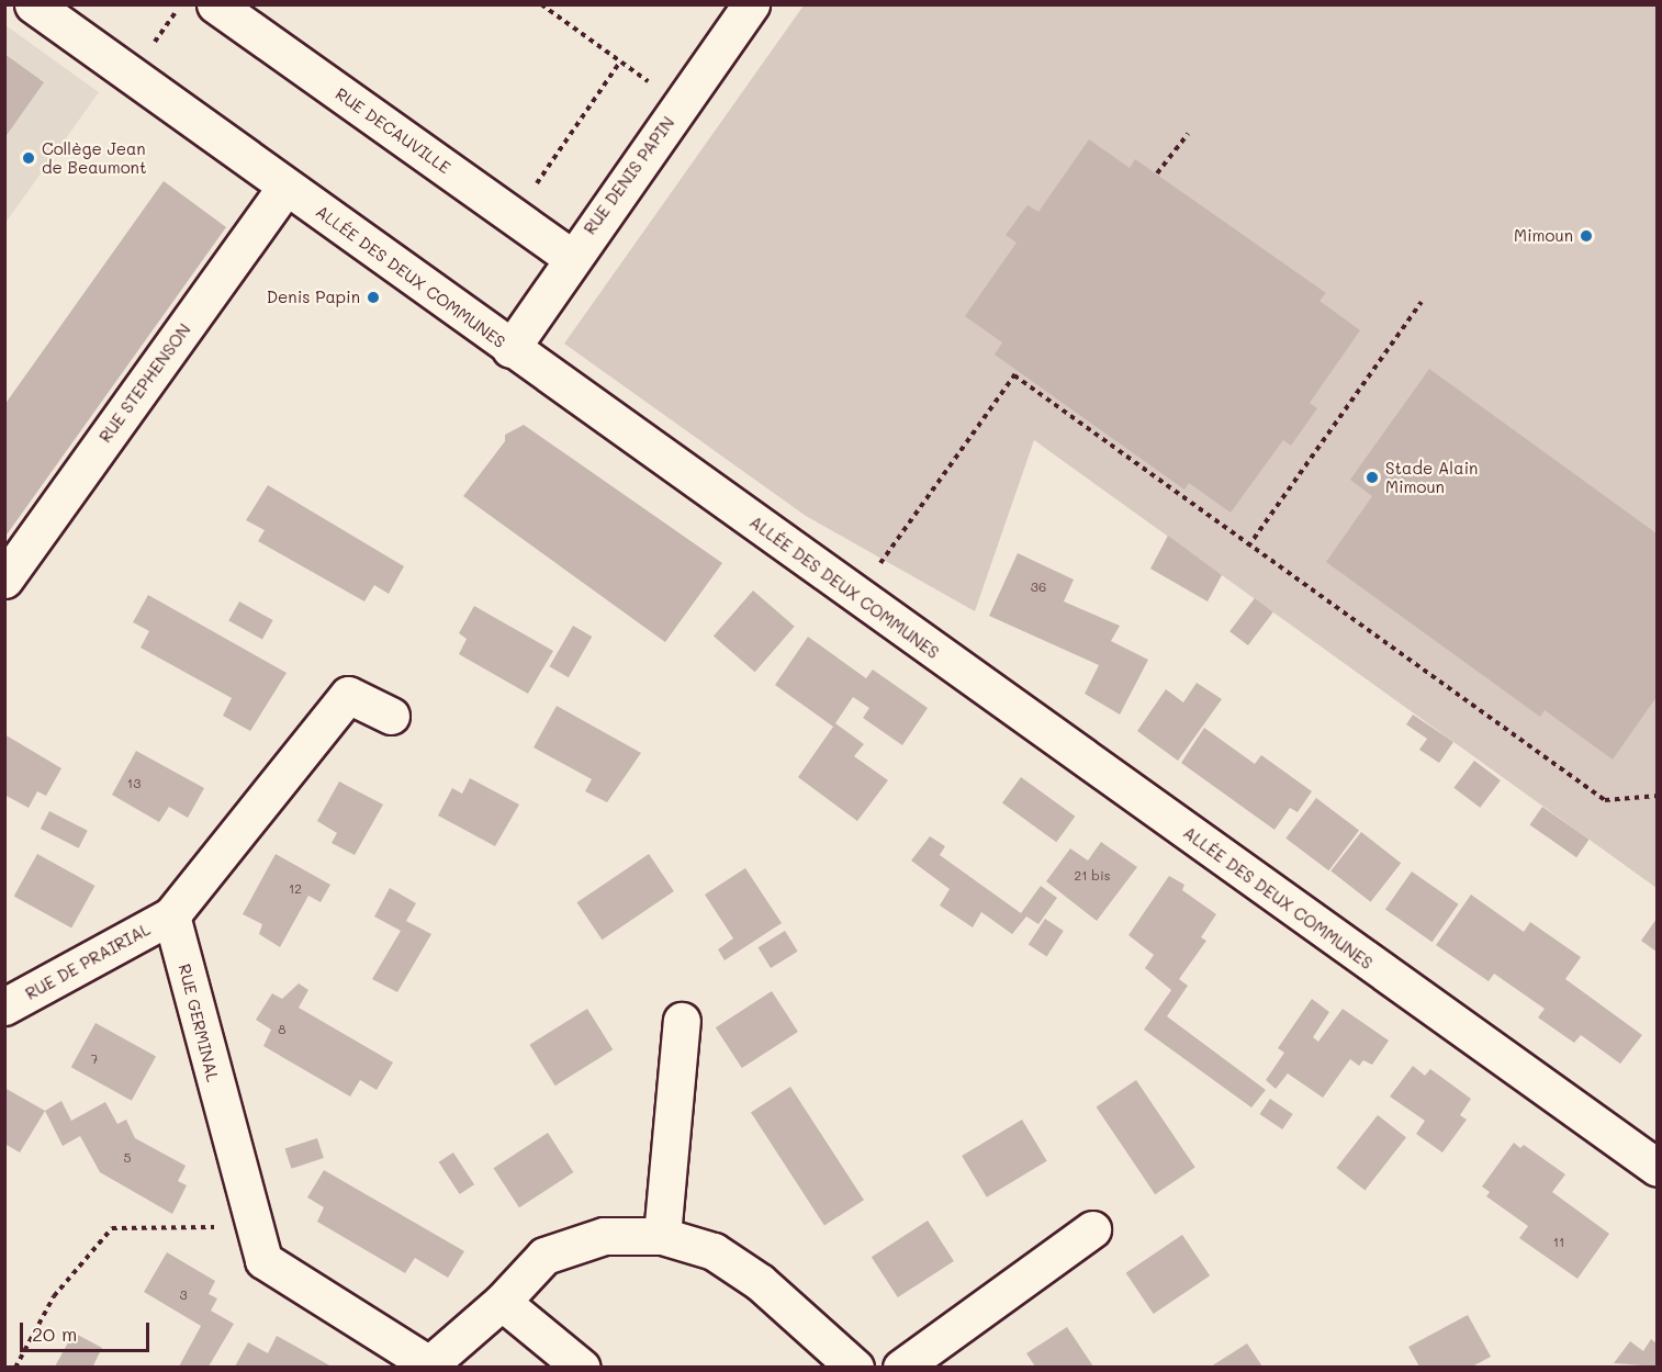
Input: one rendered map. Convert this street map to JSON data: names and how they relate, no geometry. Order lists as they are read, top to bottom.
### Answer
{
  "streets": {
    "street": [
      "RUE DECAUVILLE",
      "RUE DENIS PAPIN",
      "ALLÉE DES DEUX COMMUNES",
      "RUE STEPHENSON",
      "RUE DE PRAIRIAL",
      "RUE GERMINAL"
    ]
  },
  "crossings": [
    ["RUE DECAUVILLE", "RUE DENIS PAPIN"],
    ["RUE DENIS PAPIN", "ALLÉE DES DEUX COMMUNES"],
    ["ALLÉE DES DEUX COMMUNES", "RUE STEPHENSON"],
    ["RUE DE PRAIRIAL", "RUE GERMINAL"]
  ],
  "places": [
    "Collège Jean de Beaumont",
    "Mimoun",
    "Denis Papin",
    "Stade Alain Mimoun"
  ],
  "house_numbers": [
    "36",
    "13",
    "21 bis",
    "12",
    "8",
    "7",
    "5",
    "11",
    "3"
  ],
  "scale_bar": "20 m"
}
